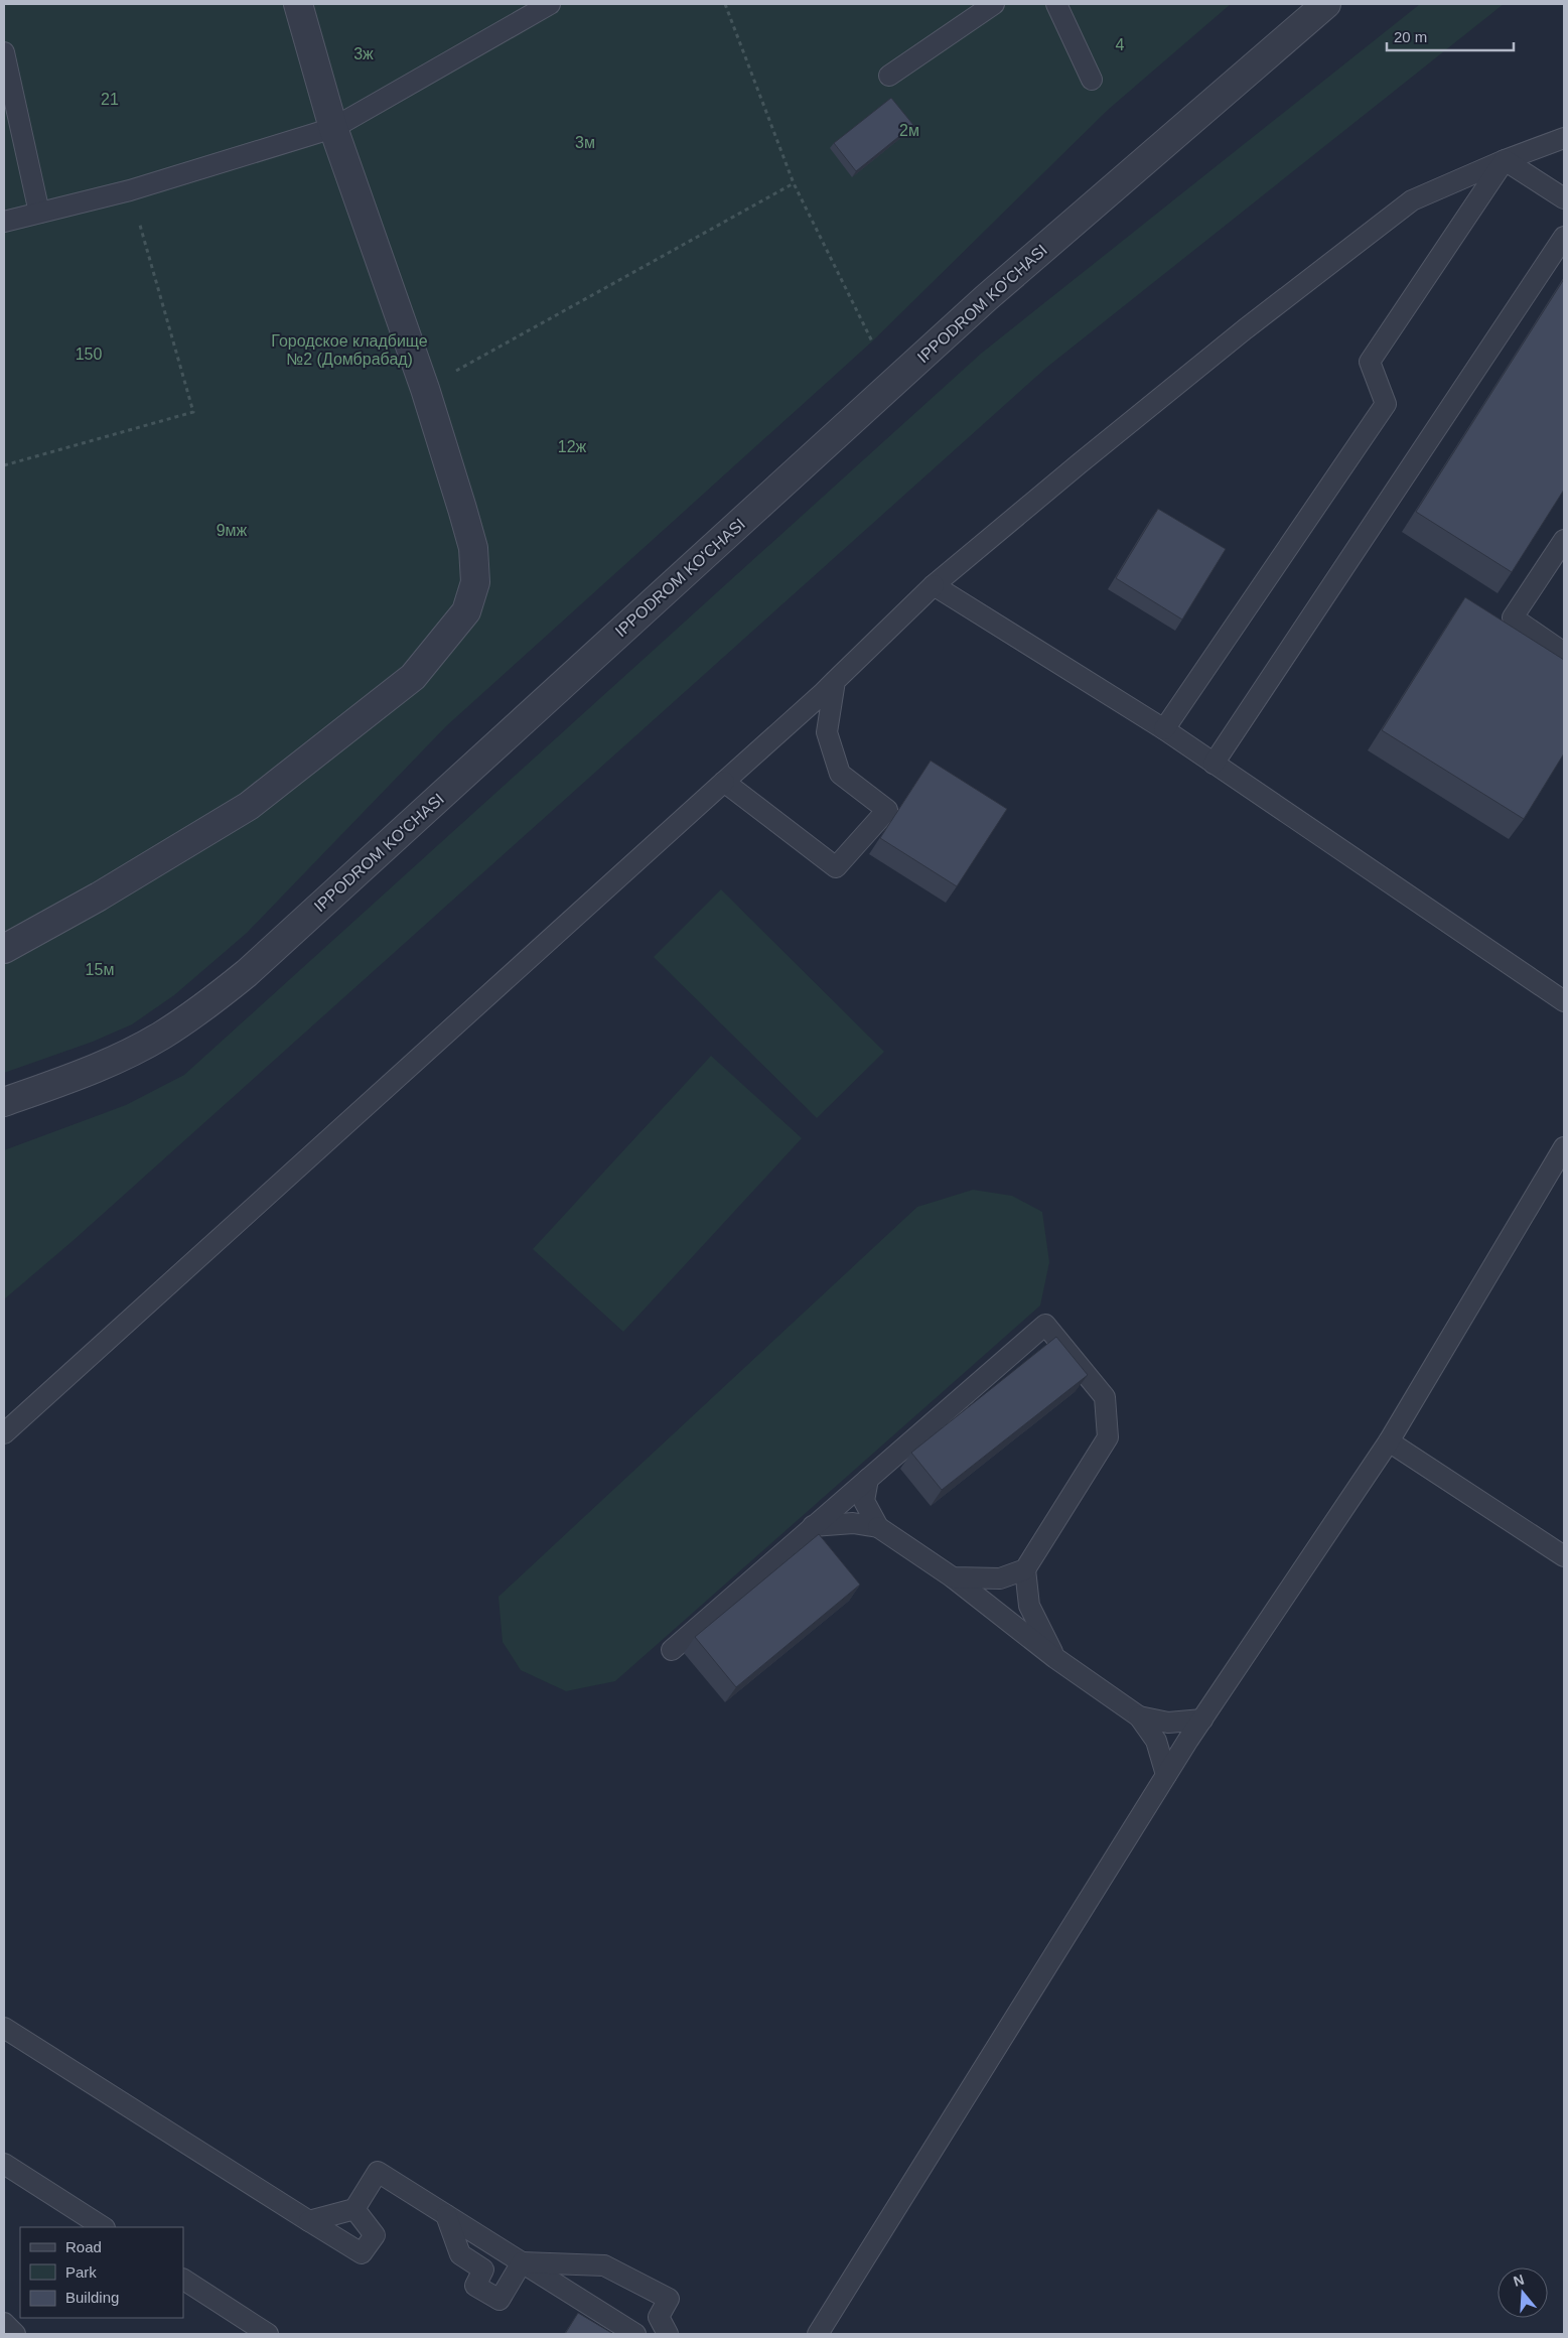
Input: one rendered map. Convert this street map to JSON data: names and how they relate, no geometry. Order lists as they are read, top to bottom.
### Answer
{
  "streets": {
    "street": ["IPPODROM KO'CHASI"]
  },
  "parks": [
    "4",
    "3ж",
    "21",
    "2м",
    "3м",
    "Городское кладбище №2 (Домбрабад)",
    "150",
    "12ж",
    "9мж",
    "15м"
  ],
  "legend": ["Road", "Park", "Building"],
  "scale_bar": "20 m",
  "north": "top"
}
